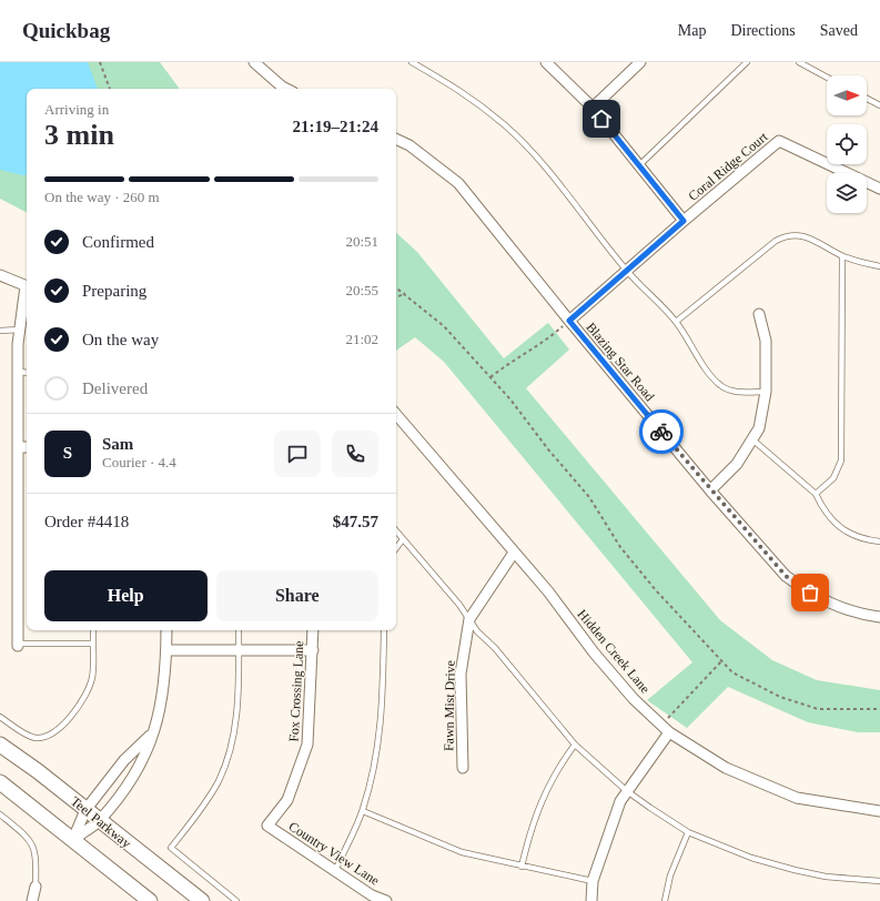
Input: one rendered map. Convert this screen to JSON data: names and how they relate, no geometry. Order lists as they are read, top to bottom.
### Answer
{
  "streets": {
    "main road": ["Teel Parkway"],
    "street": [
      "Coral Ridge Court",
      "Blazing Star Road",
      "Hidden Creek Lane",
      "Fox Crossing Lane",
      "Fawn Mist Drive",
      "Country View Lane"
    ]
  },
  "crossings": [
    ["Coral Ridge Court", "Blazing Star Road"],
    ["Hidden Creek Lane", "Fawn Mist Drive"],
    ["Fox Crossing Lane", "Country View Lane"]
  ],
  "north": "right",
  "page": {
    "header": "Quickbag",
    "nav": ["Map", "Directions", "Saved"],
    "heading": ["3 min", "Arriving in", "21:19–21:24"],
    "panel": [
      "Sam",
      "Courier · 4.4",
      "Order #4418",
      "$47.57"
    ],
    "bar": "On the way · 260 m",
    "list": [
      ["Confirmed", "20:51"],
      ["Preparing", "20:55"],
      ["On the way", "21:02"],
      "Delivered"
    ],
    "round": "S",
    "buttons": ["Help", "Share"]
  }
}
